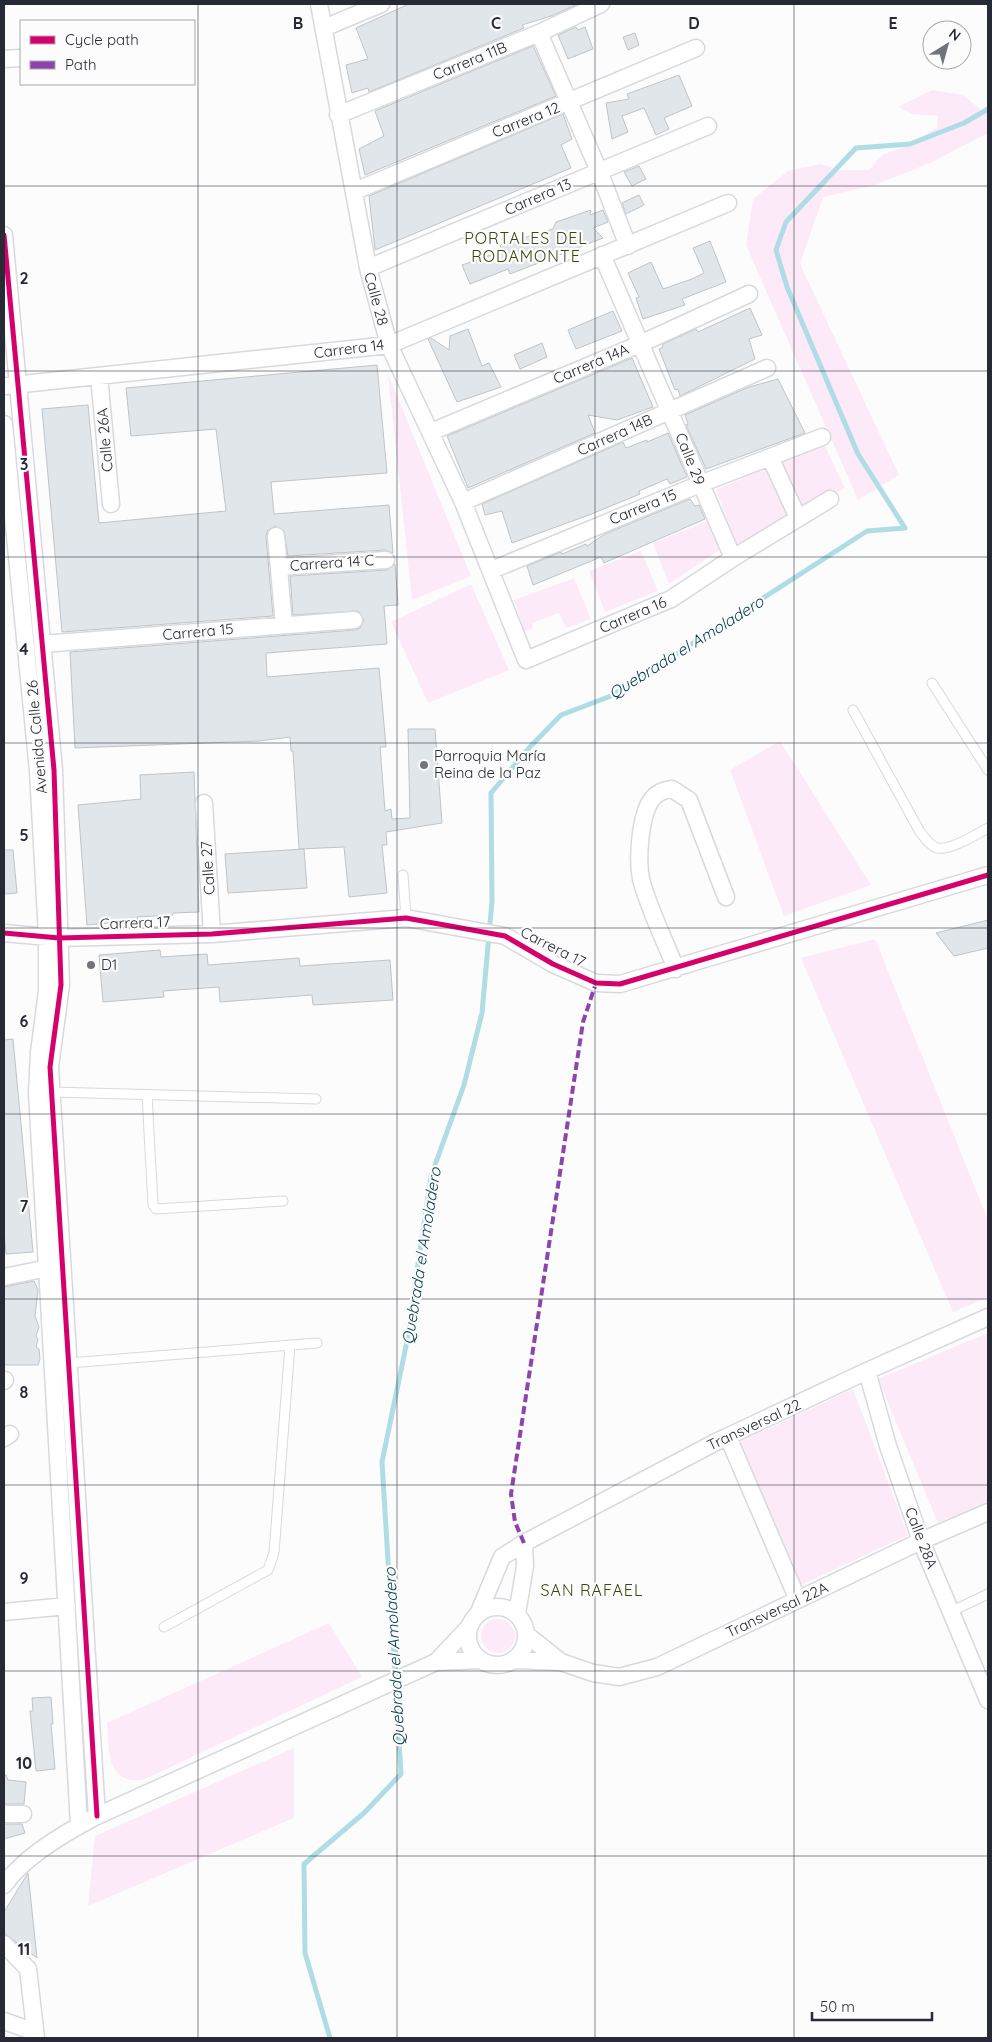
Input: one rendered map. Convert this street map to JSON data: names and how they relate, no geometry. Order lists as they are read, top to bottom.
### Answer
{
  "streets": {
    "street": [
      "Carrera 11B",
      "Carrera 12",
      "Carrera 13",
      "Calle 28",
      "Carrera 14",
      "Carrera 14A",
      "Carrera 14B",
      "Calle 26A",
      "Calle 29",
      "Carrera 15",
      "Carrera 14 C",
      "Carrera 16",
      "Avenida Calle 26",
      "Calle 27",
      "Carrera 17",
      "Transversal 22",
      "Calle 28A",
      "Transversal 22A"
    ]
  },
  "crossings": [
    ["Carrera 11B", "Calle 28"],
    ["Carrera 12", "Calle 28"],
    ["Carrera 13", "Calle 28"],
    ["Calle 28", "Carrera 14"],
    ["Calle 28", "Carrera 14A"],
    ["Calle 28", "Carrera 14B"],
    ["Calle 28", "Carrera 15"],
    ["Calle 28", "Carrera 16"],
    ["Carrera 14", "Calle 26A"],
    ["Carrera 14", "Calle 29"],
    ["Carrera 14", "Avenida Calle 26"],
    ["Carrera 14A", "Calle 29"],
    ["Carrera 14B", "Calle 29"],
    ["Calle 29", "Carrera 15"],
    ["Calle 29", "Carrera 16"],
    ["Carrera 15", "Avenida Calle 26"],
    ["Avenida Calle 26", "Carrera 17"],
    ["Calle 27", "Carrera 17"],
    ["Transversal 22", "Calle 28A"],
    ["Calle 28A", "Transversal 22A"]
  ],
  "districts": ["PORTALES DEL RODAMONTE", "SAN RAFAEL"],
  "water": ["Quebrada el Amoladero"],
  "places": ["Parroquia María Reina de la Paz", "D1"],
  "legend": ["Cycle path", "Path"],
  "scale_bar": "50 m",
  "north": "top right",
  "grid": {
    "columns": [
      "B",
      "C",
      "D",
      "E"
    ],
    "rows": [
      "2",
      "3",
      "4",
      "5",
      "6",
      "7",
      "8",
      "9",
      "10",
      "11"
    ]
  }
}
